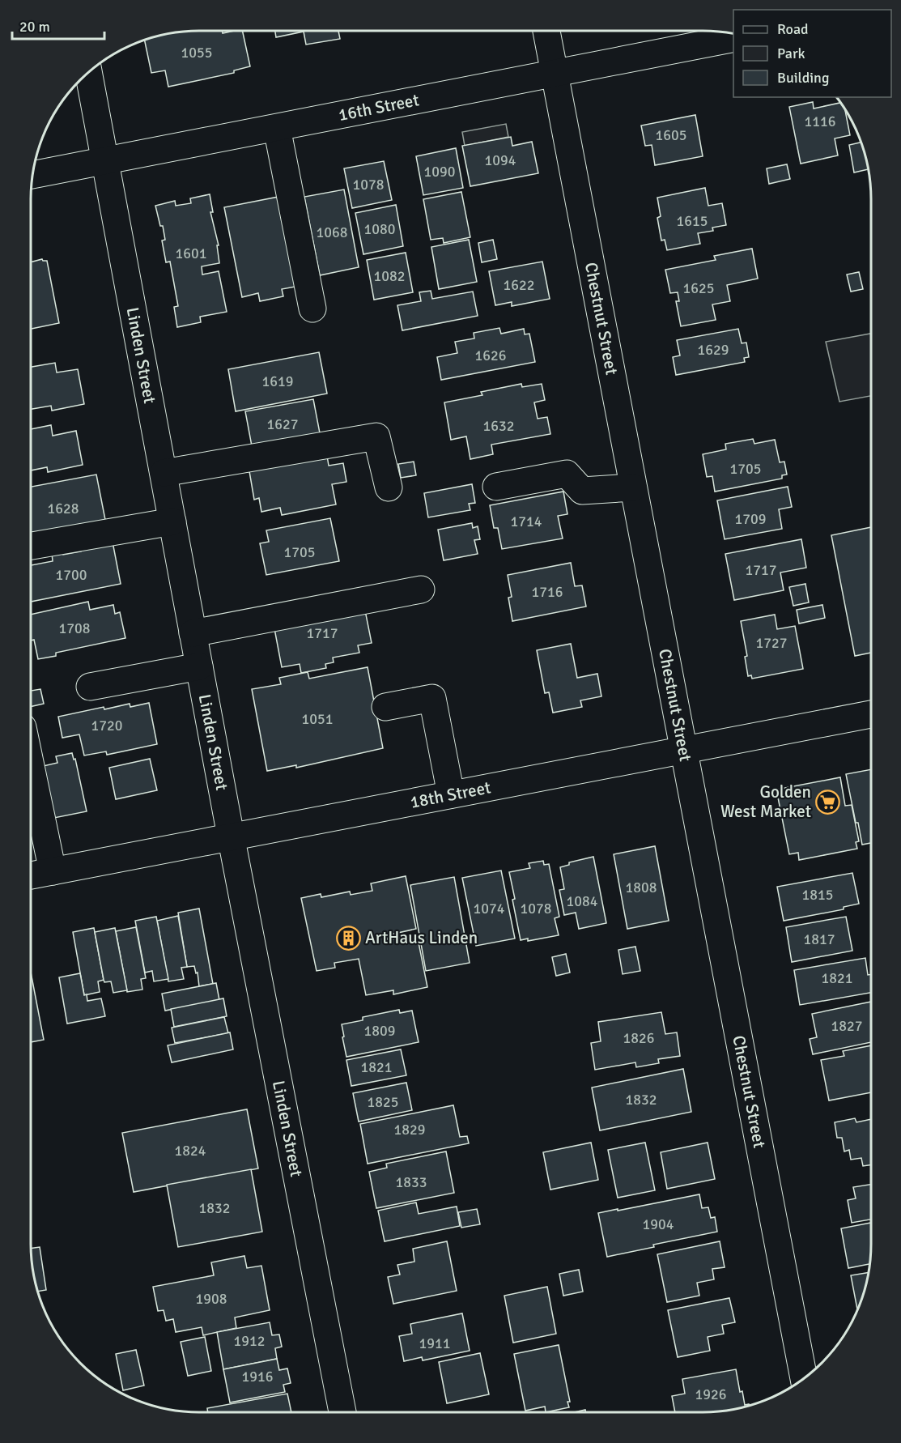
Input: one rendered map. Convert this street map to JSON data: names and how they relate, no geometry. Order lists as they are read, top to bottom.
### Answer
{
  "streets": {
    "street": [
      "16th Street",
      "Chestnut Street",
      "Linden Street",
      "18th Street"
    ]
  },
  "crossings": [
    ["16th Street", "Chestnut Street"],
    ["16th Street", "Linden Street"],
    ["Chestnut Street", "18th Street"],
    ["Linden Street", "18th Street"]
  ],
  "places": {
    "supermarket": ["Golden West Market"],
    "building": ["ArtHaus Linden"]
  },
  "house_numbers": [
    "1055",
    "1116",
    "1605",
    "1094",
    "1090",
    "1078",
    "1615",
    "1080",
    "1068",
    "1601",
    "1082",
    "1622",
    "1625",
    "1629",
    "1626",
    "1619",
    "1627",
    "1632",
    "1705",
    "1628",
    "1709",
    "1714",
    "1705",
    "1717",
    "1700",
    "1716",
    "1708",
    "1717",
    "1727",
    "1051",
    "1720",
    "1808",
    "1815",
    "1084",
    "1074",
    "1078",
    "1817",
    "1821",
    "1827",
    "1809",
    "1826",
    "1821",
    "1832",
    "1825",
    "1829",
    "1824",
    "1833",
    "1832",
    "1904",
    "1908",
    "1912",
    "1911",
    "1916",
    "1926"
  ],
  "legend": ["Road", "Park", "Building"],
  "scale_bar": "20 m"
}
